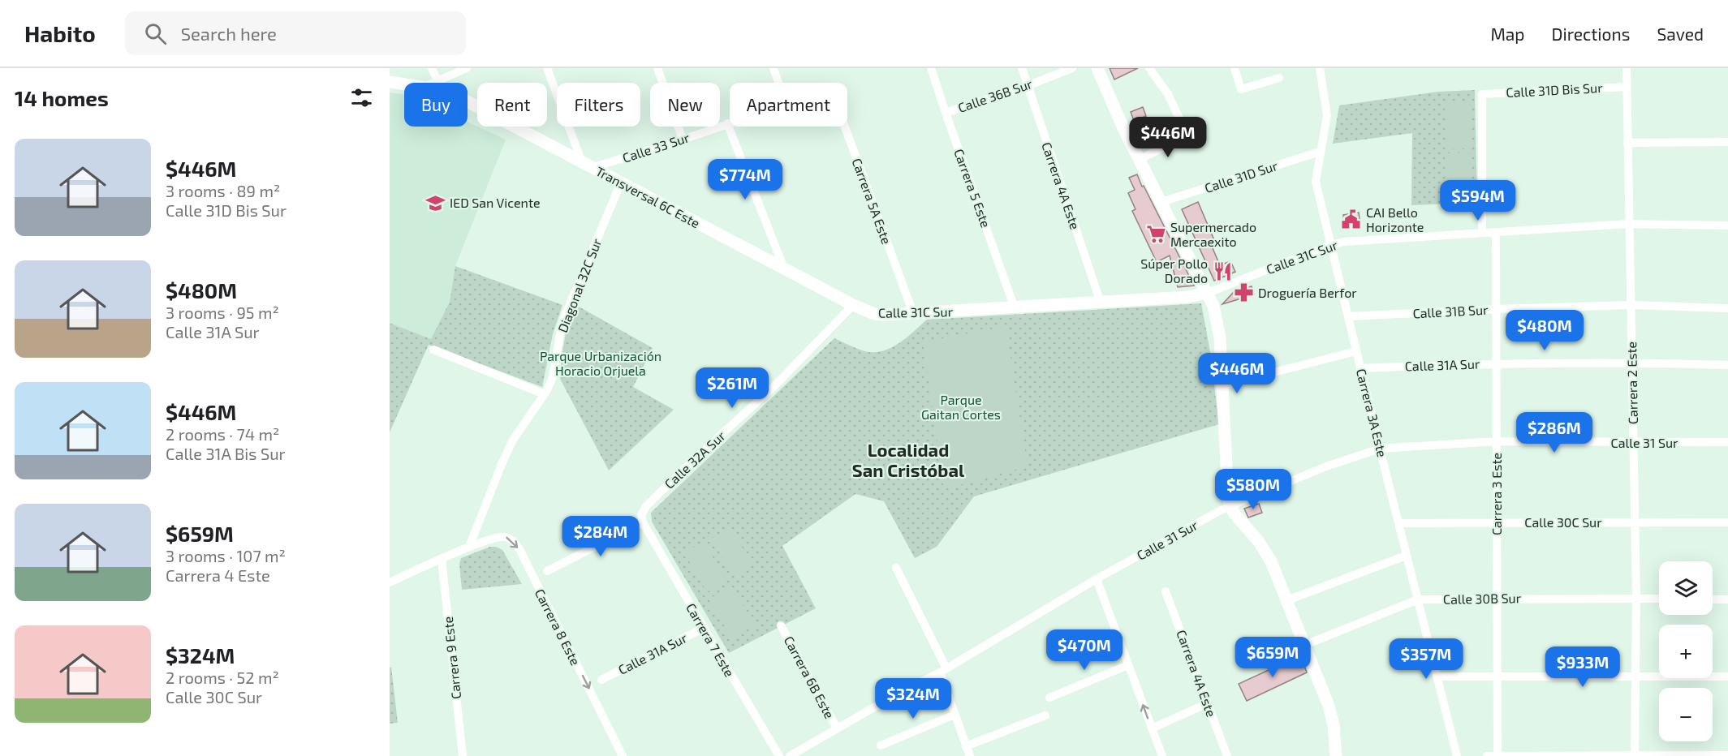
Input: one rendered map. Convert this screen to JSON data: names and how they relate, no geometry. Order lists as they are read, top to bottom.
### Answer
{
  "streets": {
    "street": [
      "Calle 31D Bis Sur",
      "Calle 36B Sur",
      "Calle 33 Sur",
      "Calle 31D Sur",
      "Carrera 4A Este",
      "Carrera 5 Este",
      "Transversal 6C Este",
      "Carrera 5A Este",
      "Calle 31C Sur",
      "Diagonal 32C Sur",
      "Calle 31B Sur",
      "Calle 31A Sur",
      "Carrera 2 Este",
      "Carrera 3A Este",
      "Calle 31 Sur",
      "Calle 32A Sur",
      "Carrera 3 Este",
      "Calle 30C Sur",
      "Calle 30B Sur",
      "Carrera 8 Este",
      "Carrera 7 Este",
      "Carrera 9 Este",
      "Carrera 6B Este"
    ]
  },
  "crossings": [
    ["Calle 31D Bis Sur", "Calle 31C Sur"],
    ["Calle 31D Bis Sur", "Carrera 2 Este"],
    ["Calle 36B Sur", "Carrera 4A Este"],
    ["Calle 36B Sur", "Carrera 5 Este"],
    ["Calle 33 Sur", "Transversal 6C Este"],
    ["Calle 31D Sur", "Carrera 3A Este"],
    ["Carrera 4A Este", "Calle 31C Sur"],
    ["Carrera 5 Este", "Calle 31C Sur"],
    ["Transversal 6C Este", "Calle 31C Sur"],
    ["Transversal 6C Este", "Diagonal 32C Sur"],
    ["Transversal 6C Este", "Calle 32A Sur"],
    ["Carrera 5A Este", "Calle 31C Sur"],
    ["Calle 31C Sur", "Carrera 2 Este"],
    ["Calle 31C Sur", "Carrera 3A Este"],
    ["Calle 31C Sur", "Calle 32A Sur"],
    ["Calle 31C Sur", "Carrera 3 Este"],
    ["Diagonal 32C Sur", "Carrera 8 Este"],
    ["Calle 31B Sur", "Carrera 2 Este"],
    ["Calle 31B Sur", "Carrera 3A Este"],
    ["Calle 31B Sur", "Carrera 3 Este"],
    ["Calle 31A Sur", "Carrera 2 Este"],
    ["Calle 31A Sur", "Carrera 3A Este"],
    ["Calle 31A Sur", "Carrera 3 Este"],
    ["Calle 31A Sur", "Carrera 7 Este"],
    ["Carrera 2 Este", "Calle 31 Sur"],
    ["Carrera 2 Este", "Calle 30C Sur"],
    ["Carrera 2 Este", "Calle 30B Sur"],
    ["Carrera 3A Este", "Calle 31 Sur"],
    ["Carrera 3A Este", "Calle 30C Sur"],
    ["Carrera 3A Este", "Calle 30B Sur"],
    ["Calle 31 Sur", "Carrera 3 Este"],
    ["Calle 31 Sur", "Carrera 6B Este"],
    ["Calle 32A Sur", "Carrera 7 Este"],
    ["Carrera 3 Este", "Calle 30C Sur"],
    ["Carrera 3 Este", "Calle 30B Sur"],
    ["Carrera 8 Este", "Carrera 9 Este"]
  ],
  "one_way": ["Carrera 8 Este"],
  "districts": ["Localidad San Cristóbal"],
  "parks": ["Parque Urbanización Horacio Orjuela", "Parque Gaitan Cortes"],
  "places": {
    "school or university": ["IED San Vicente"],
    "public building": ["CAI Bello Horizonte"],
    "supermarket": ["Supermercado Mercaexito"],
    "restaurant": ["Súper Pollo Dorado"],
    "pharmacy": ["Droguería Berfor"]
  },
  "page": {
    "header": "Habito",
    "search": "Search here",
    "nav": ["Map", "Directions", "Saved"],
    "heading": "14 homes",
    "chip": [
      "Buy",
      "Rent",
      "Filters",
      "New",
      "Apartment"
    ],
    "price": [
      "$446M",
      "$774M",
      "$594M",
      "$480M",
      "$446M",
      "$261M",
      "$286M",
      "$580M",
      "$284M",
      "$470M",
      "$659M",
      "$357M",
      "$933M",
      "$324M"
    ],
    "list": [
      {
        "name": "$446M",
        "note": "3 rooms · 89 m² · Calle 31D Bis Sur"
      },
      {
        "name": "$480M",
        "note": "3 rooms · 95 m² · Calle 31A Sur"
      },
      {
        "name": "$446M",
        "note": "2 rooms · 74 m² · Calle 31A Bis Sur"
      },
      {
        "name": "$659M",
        "note": "3 rooms · 107 m² · Carrera 4 Este"
      },
      {
        "name": "$324M",
        "note": "2 rooms · 52 m² · Calle 30C Sur"
      }
    ],
    "map_buttons": ["+", "−"]
  }
}
